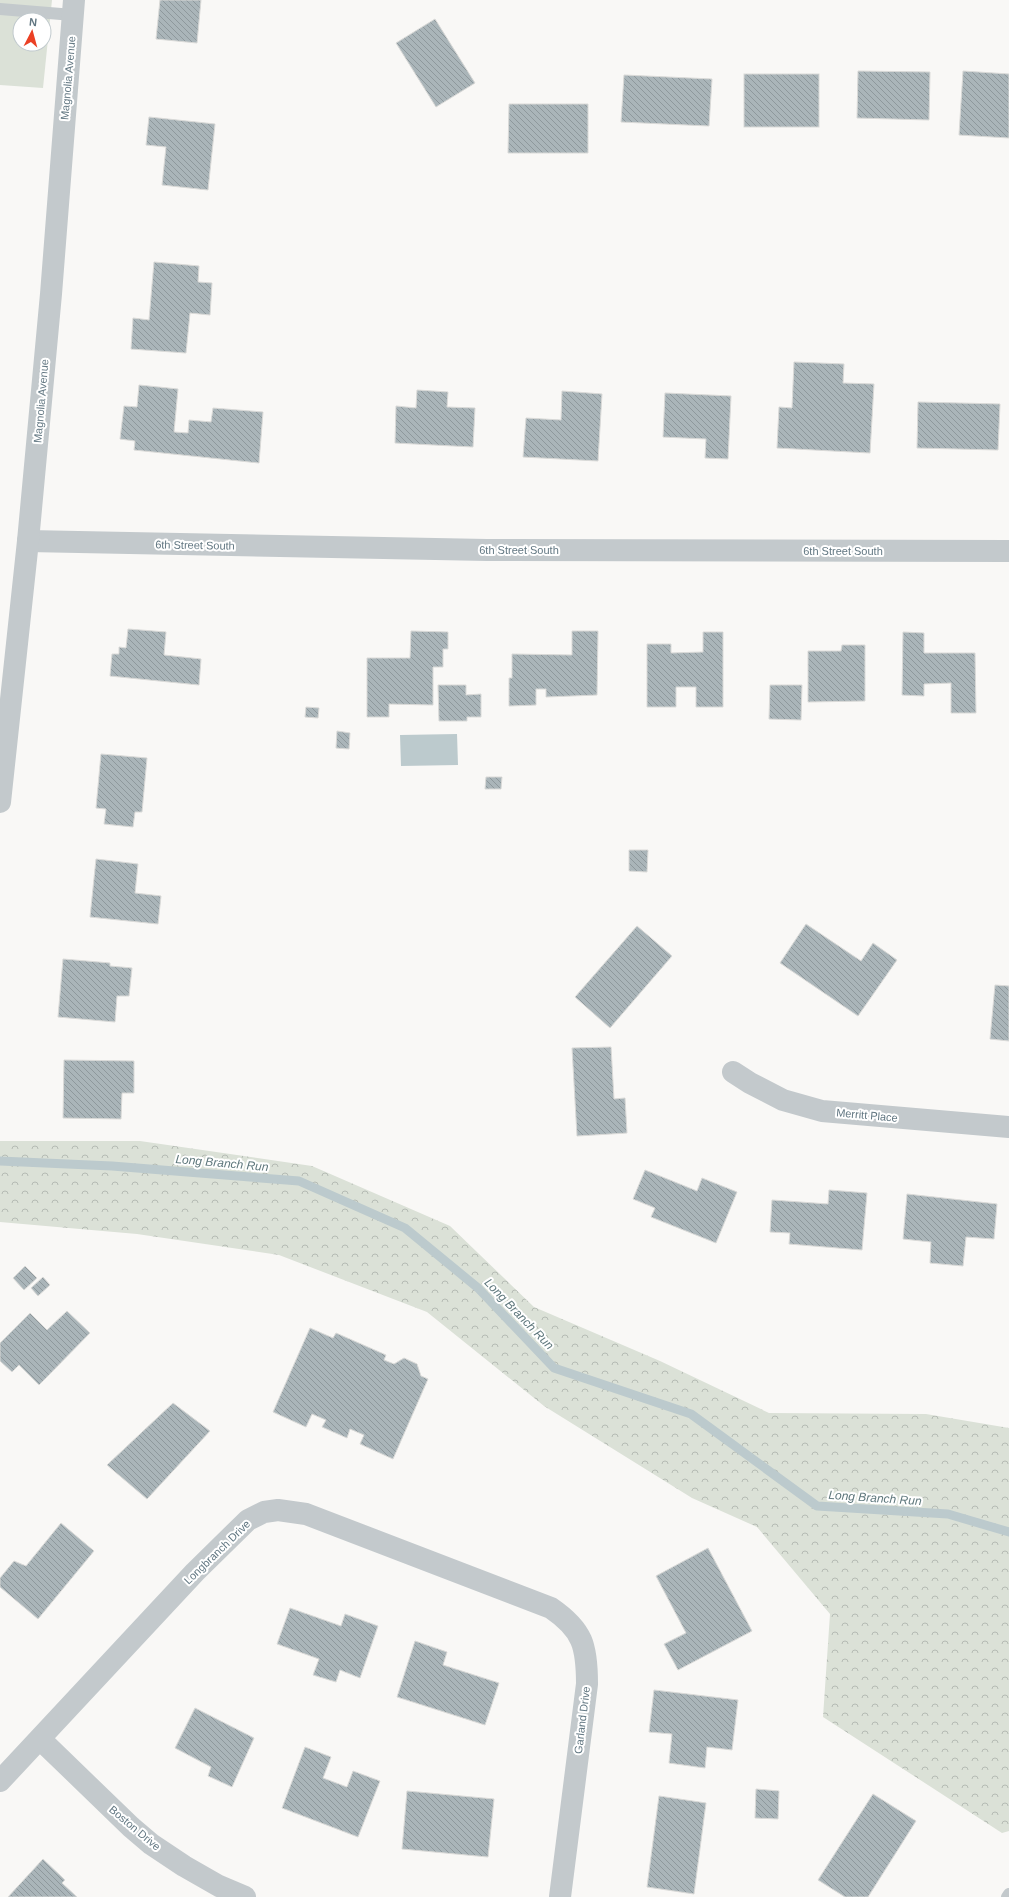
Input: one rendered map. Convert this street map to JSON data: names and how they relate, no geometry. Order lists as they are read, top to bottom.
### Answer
{
  "streets": {
    "street": [
      "Magnolia Avenue",
      "6th Street South",
      "Merritt Place",
      "Longbranch Drive",
      "Garland Drive",
      "Boston Drive"
    ]
  },
  "crossings": [
    ["Magnolia Avenue", "6th Street South"],
    ["Longbranch Drive", "Garland Drive"],
    ["Longbranch Drive", "Boston Drive"]
  ],
  "water": ["Long Branch Run"],
  "north": "top"
}
